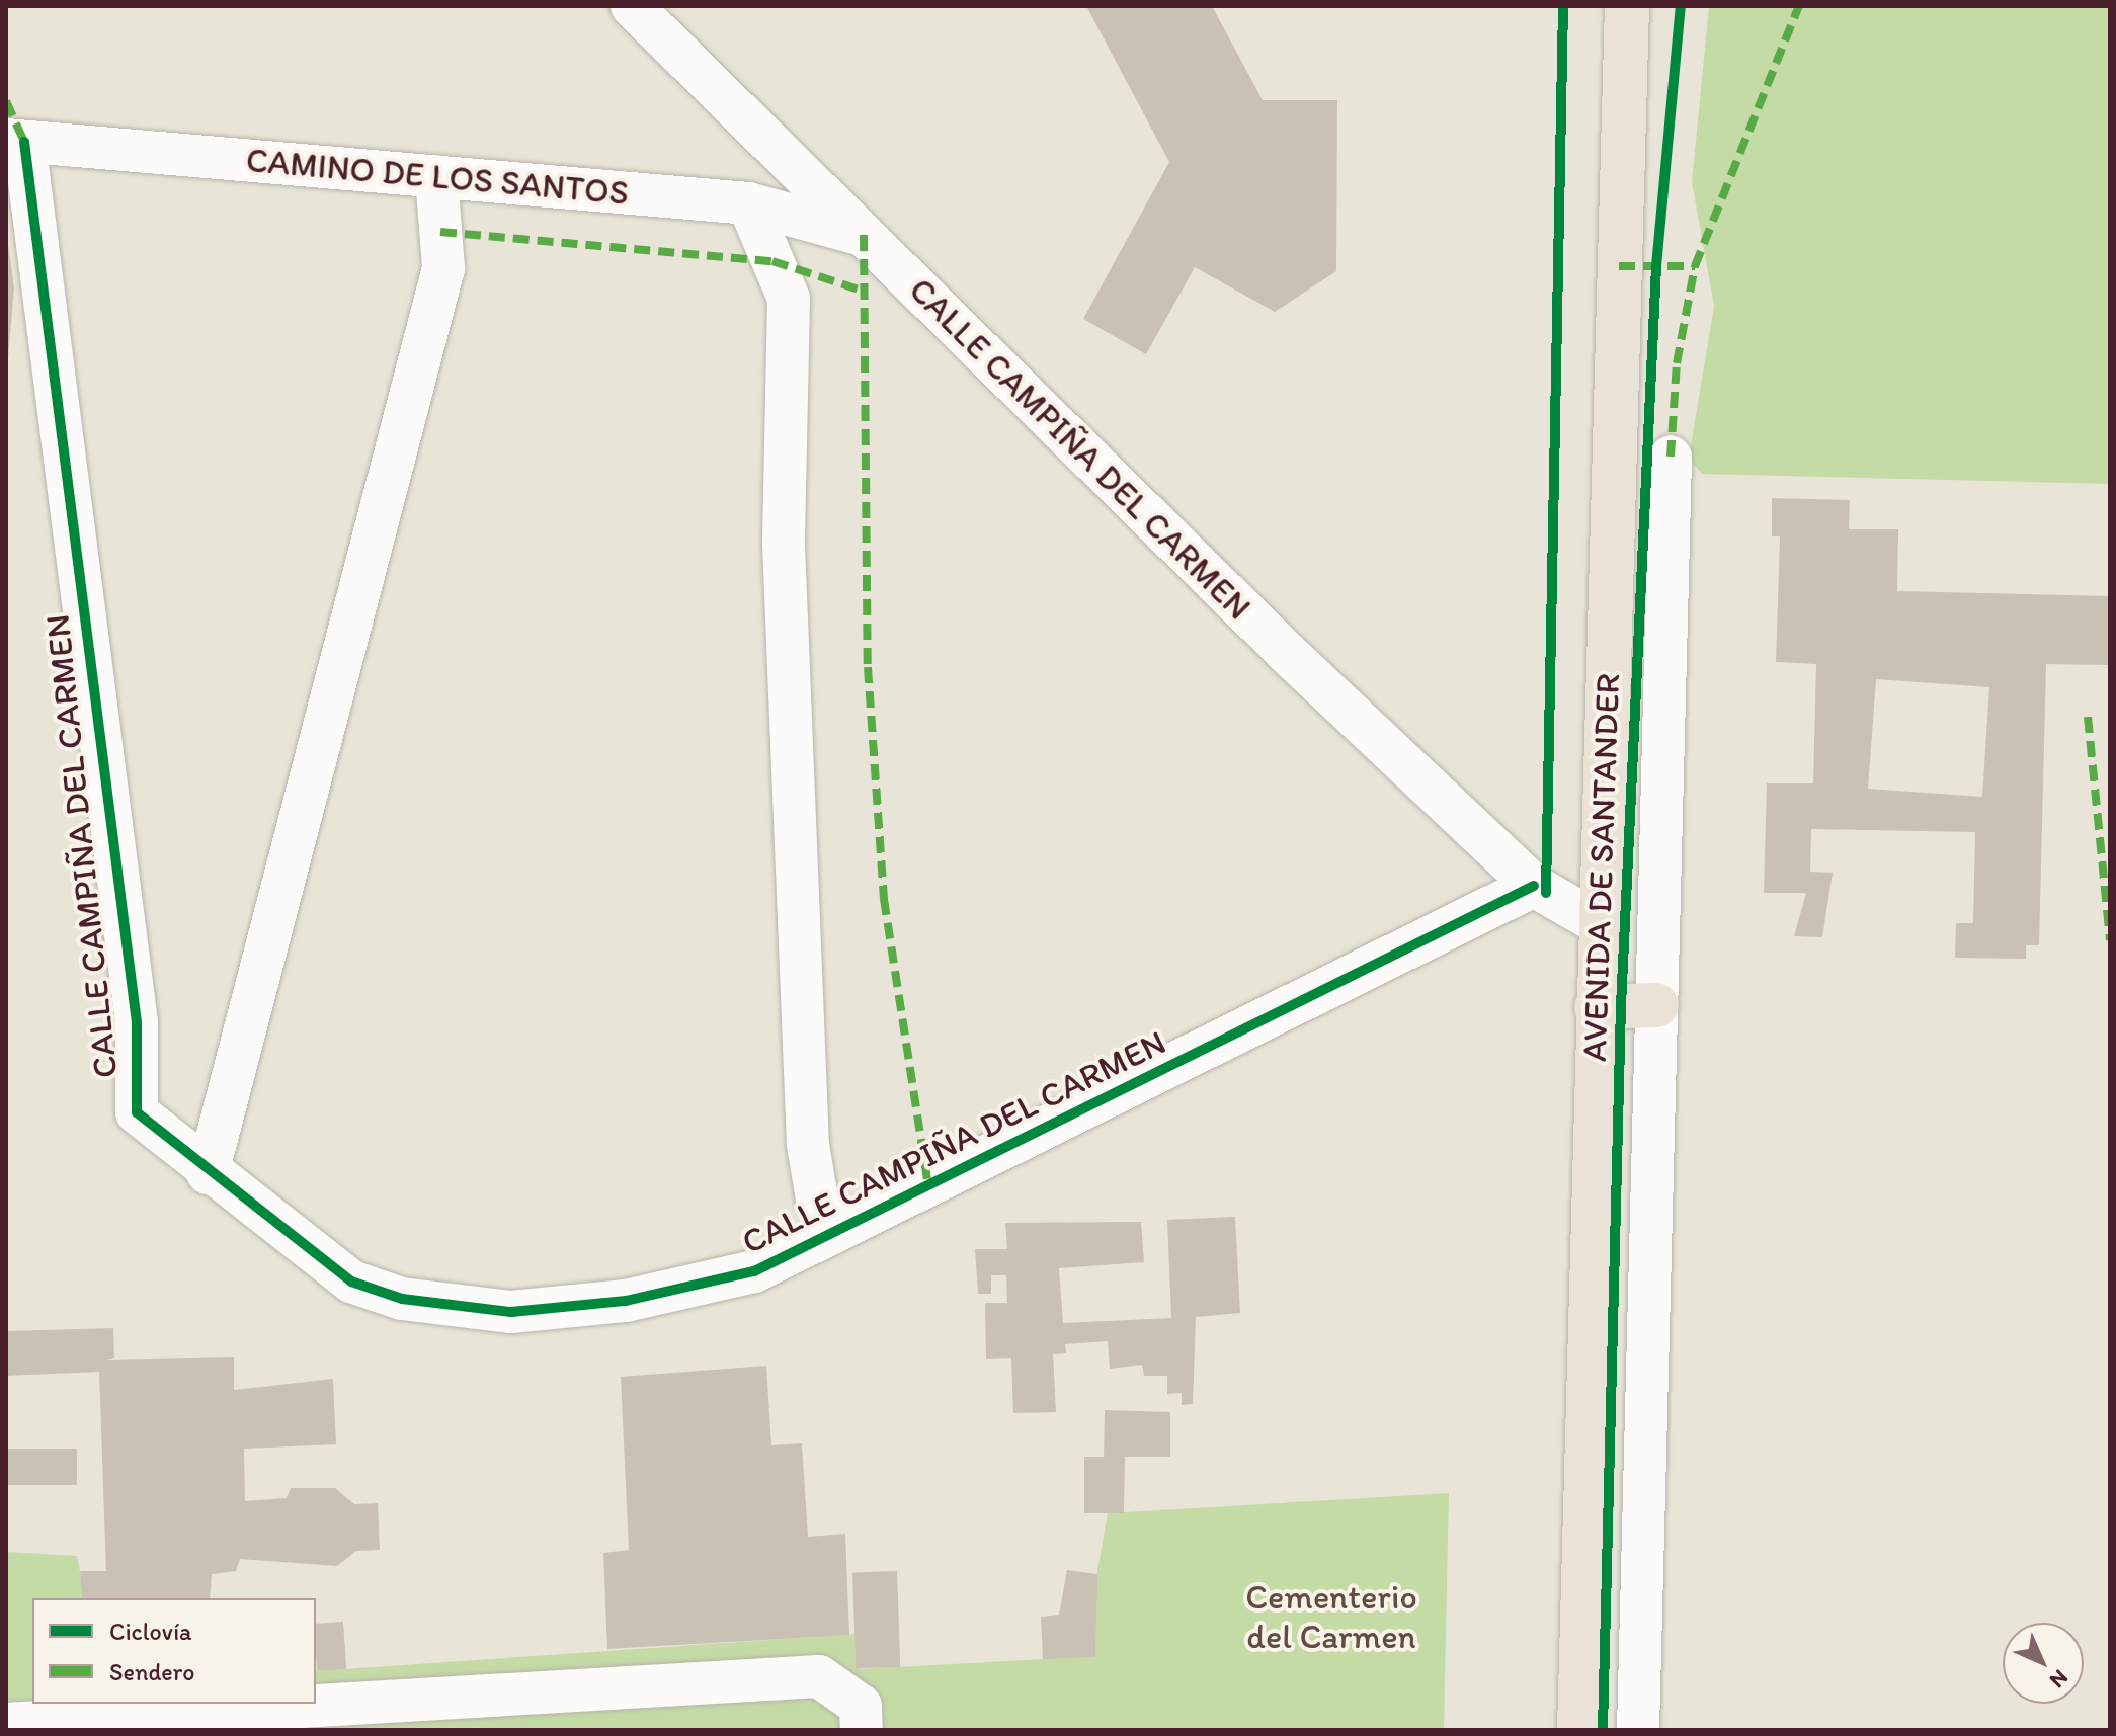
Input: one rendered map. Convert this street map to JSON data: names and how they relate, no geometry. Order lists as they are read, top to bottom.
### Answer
{
  "streets": {
    "main road": ["AVENIDA DE SANTANDER"],
    "street": ["CAMINO DE LOS SANTOS", "CALLE CAMPIÑA DEL CARMEN"]
  },
  "crossings": [
    ["CAMINO DE LOS SANTOS", "CALLE CAMPIÑA DEL CARMEN"],
    ["CALLE CAMPIÑA DEL CARMEN", "AVENIDA DE SANTANDER"]
  ],
  "parks": ["Cementerio del Carmen"],
  "legend": ["Ciclovía", "Sendero"],
  "north": "bottom right"
}
